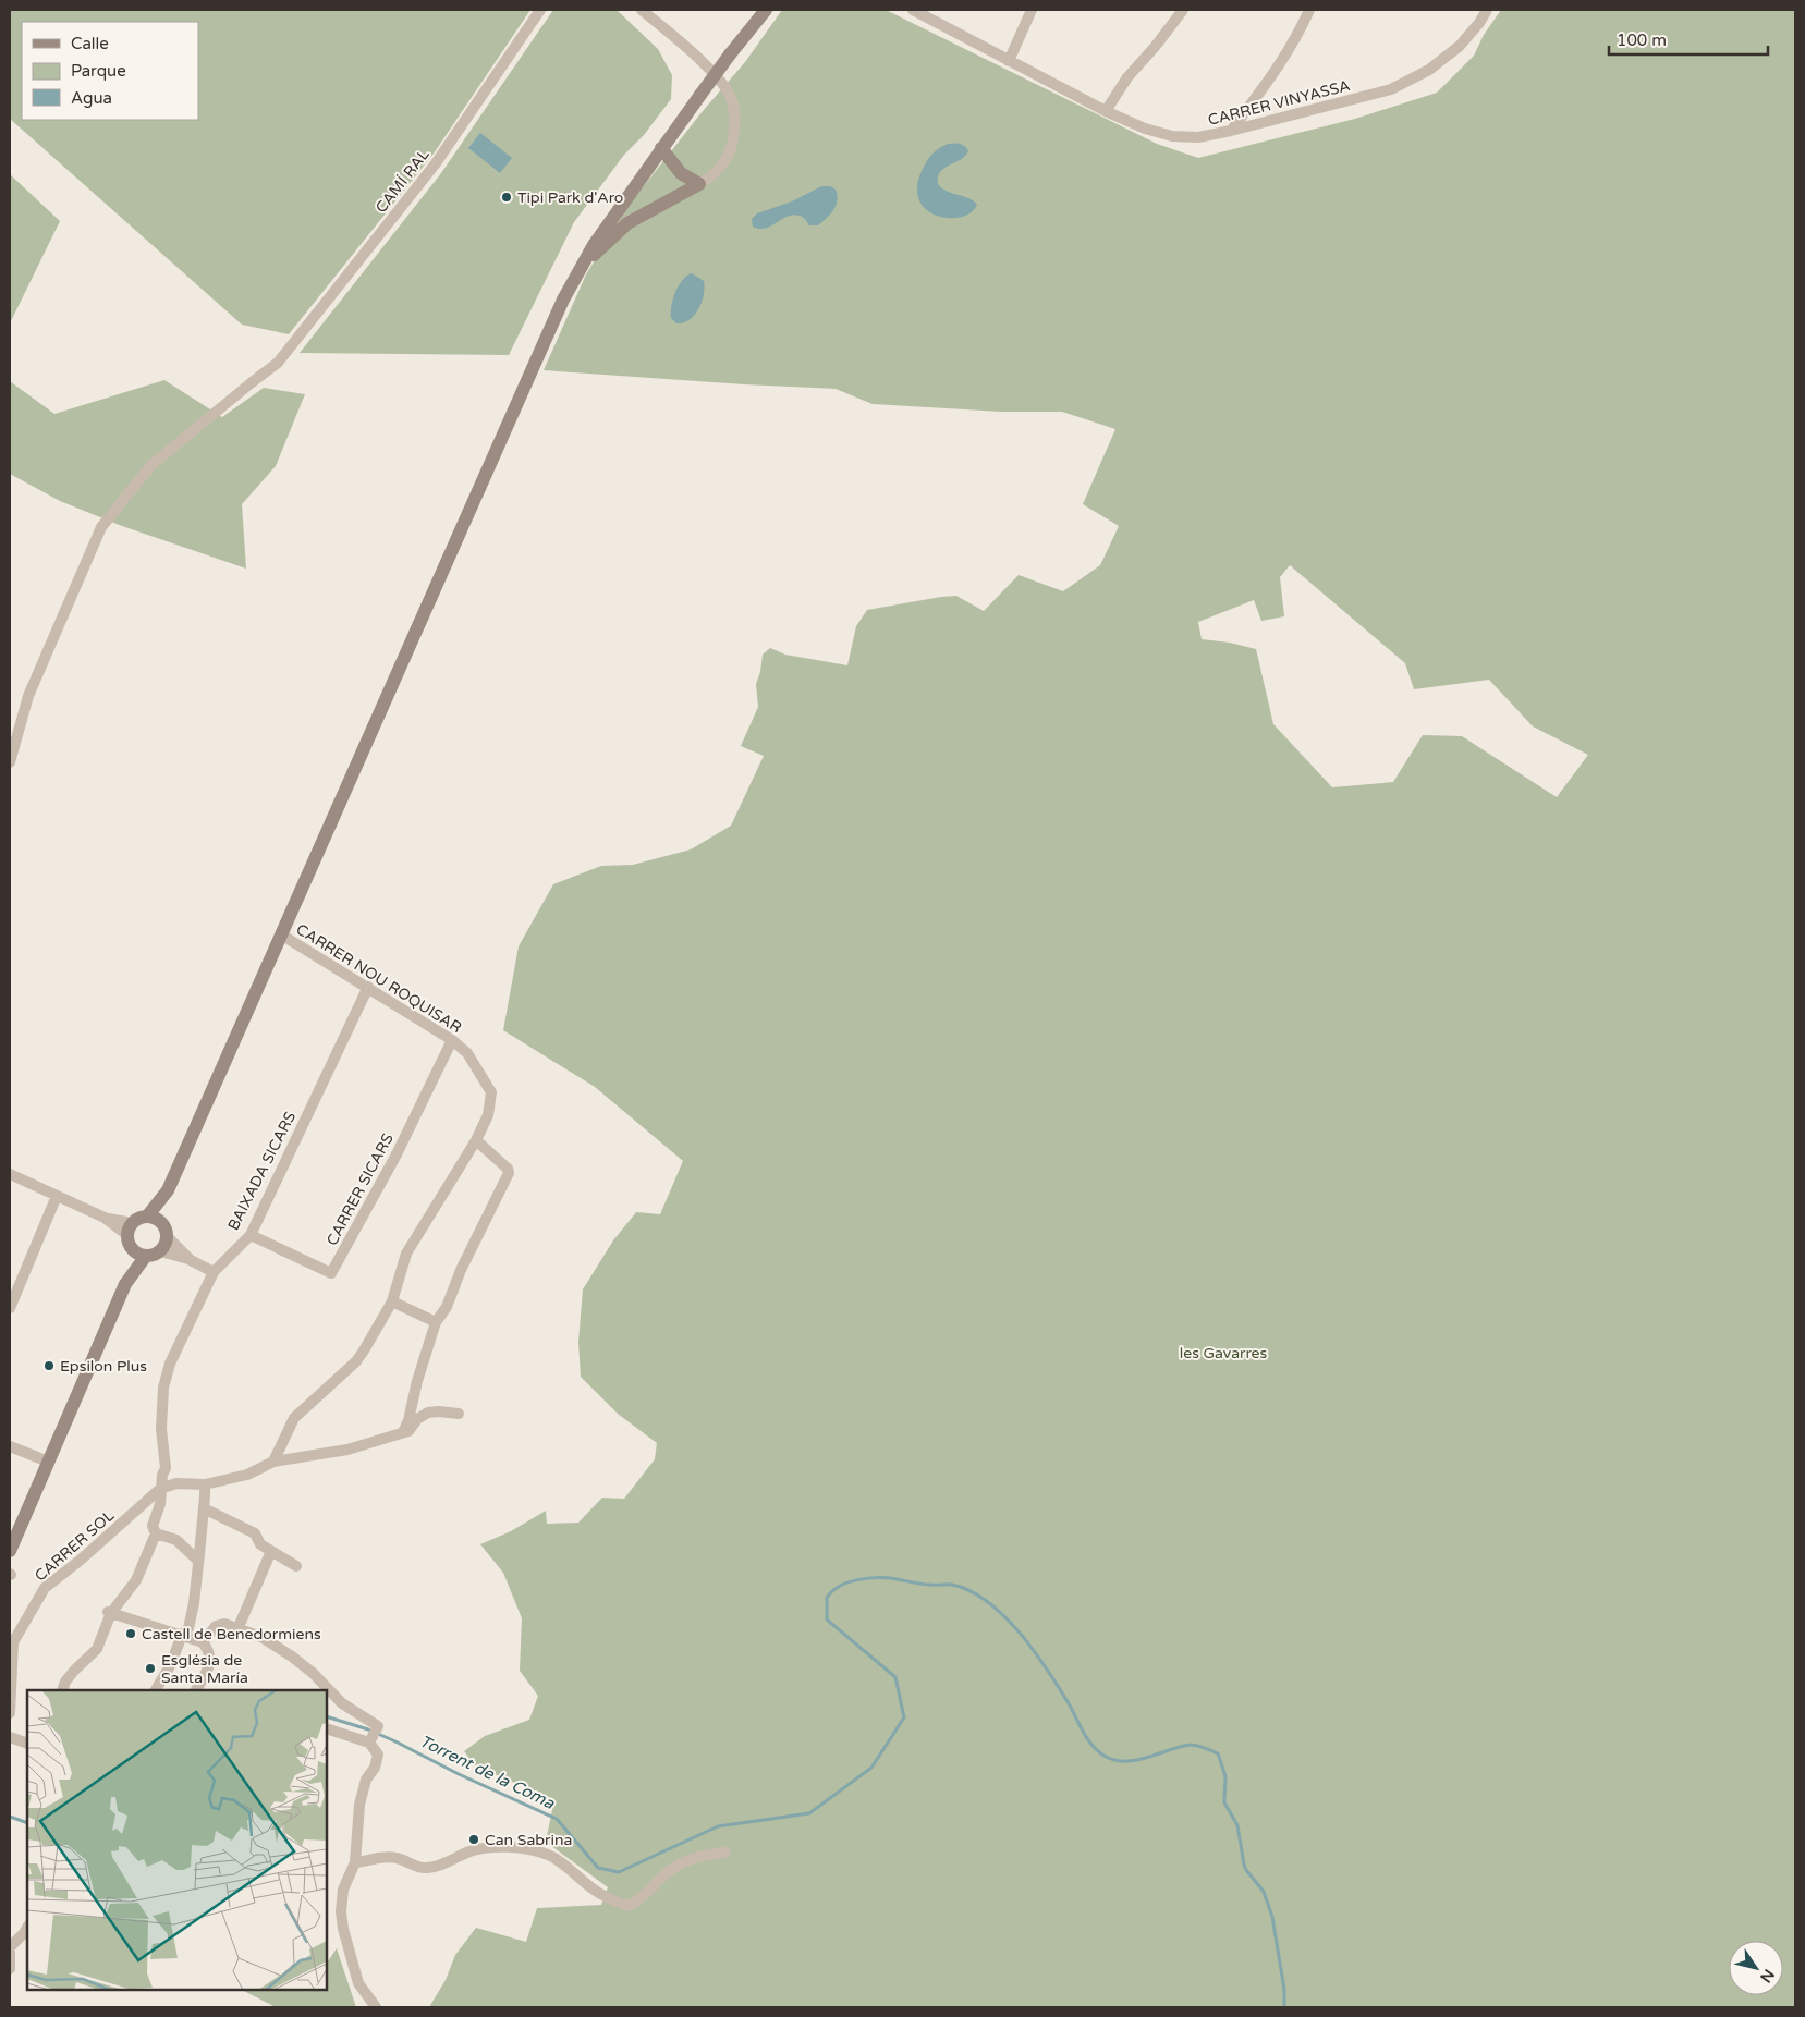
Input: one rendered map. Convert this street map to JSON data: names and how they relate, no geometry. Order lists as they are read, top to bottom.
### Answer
{
  "streets": {
    "street": [
      "CARRER VINYASSA",
      "CAMÍ RAL",
      "CARRER NOU ROQUISAR",
      "BAIXADA SICARS",
      "CARRER SICARS",
      "CARRER SOL"
    ]
  },
  "crossings": [
    ["CARRER NOU ROQUISAR", "BAIXADA SICARS"],
    ["CARRER NOU ROQUISAR", "CARRER SICARS"],
    ["BAIXADA SICARS", "CARRER SICARS"],
    ["BAIXADA SICARS", "CARRER SOL"]
  ],
  "water": ["Torrent de la Coma"],
  "parks": ["les Gavarres"],
  "places": [
    "Tipi Park d'Aro",
    "Epsilon Plus",
    "Castell de Benedormiens",
    "Església de Santa María",
    "Can Sabrina"
  ],
  "legend": ["Calle", "Parque", "Agua"],
  "scale_bar": "100 m",
  "north": "bottom right"
}
